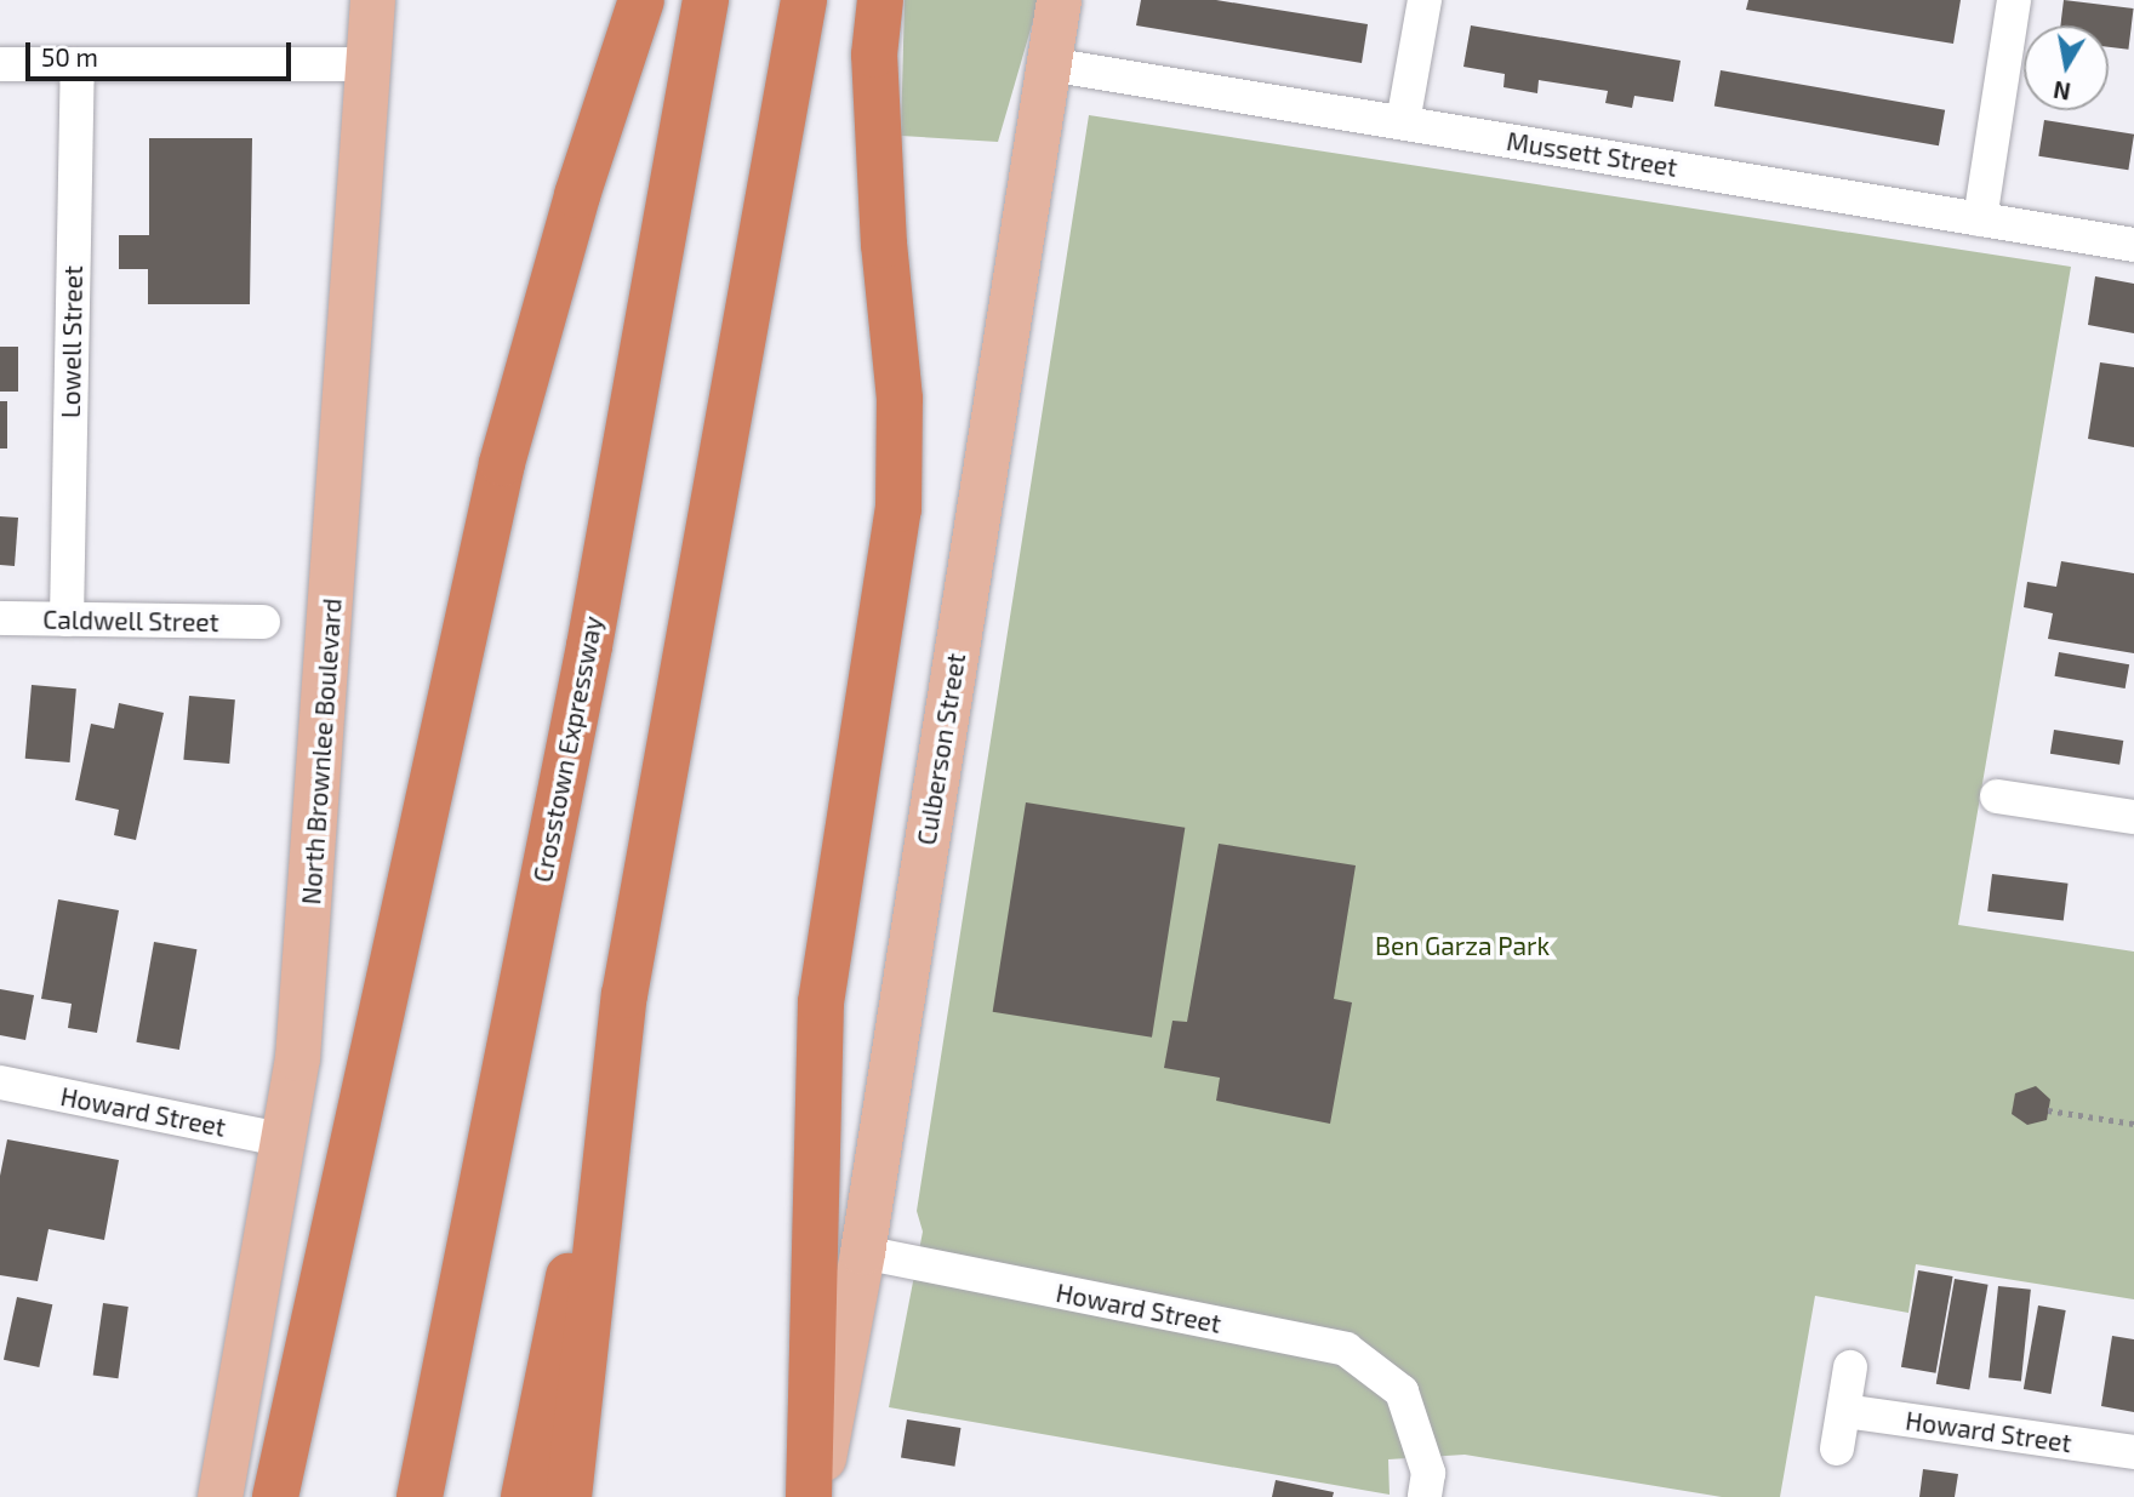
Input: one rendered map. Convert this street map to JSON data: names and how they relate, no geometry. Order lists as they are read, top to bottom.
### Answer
{
  "streets": {
    "highway": ["Crosstown Expressway"],
    "main road": ["Culberson Street", "North Brownlee Boulevard"],
    "street": [
      "Mussett Street",
      "Lowell Street",
      "Caldwell Street",
      "Howard Street"
    ]
  },
  "crossings": [
    ["Mussett Street", "Culberson Street"],
    ["Lowell Street", "Caldwell Street"],
    ["Culberson Street", "Howard Street"],
    ["North Brownlee Boulevard", "Howard Street"]
  ],
  "parks": ["Ben Garza Park"],
  "scale_bar": "50 m",
  "north": "bottom"
}
